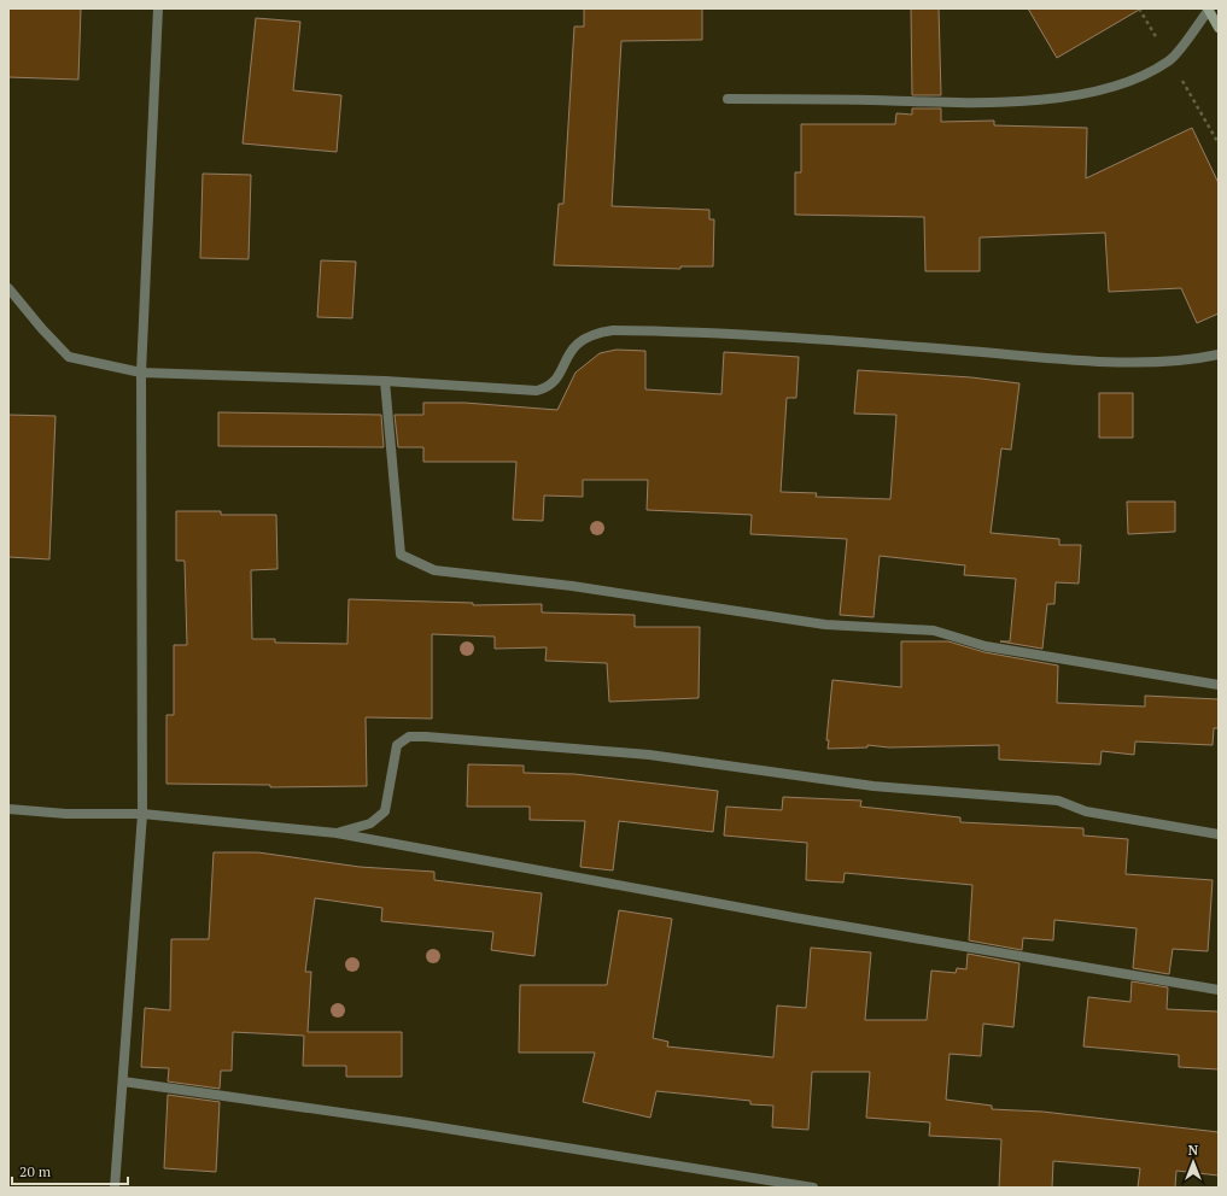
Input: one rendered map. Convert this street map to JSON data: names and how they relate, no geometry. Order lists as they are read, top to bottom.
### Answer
{
  "scale_bar": "20 m",
  "north": "top"
}
